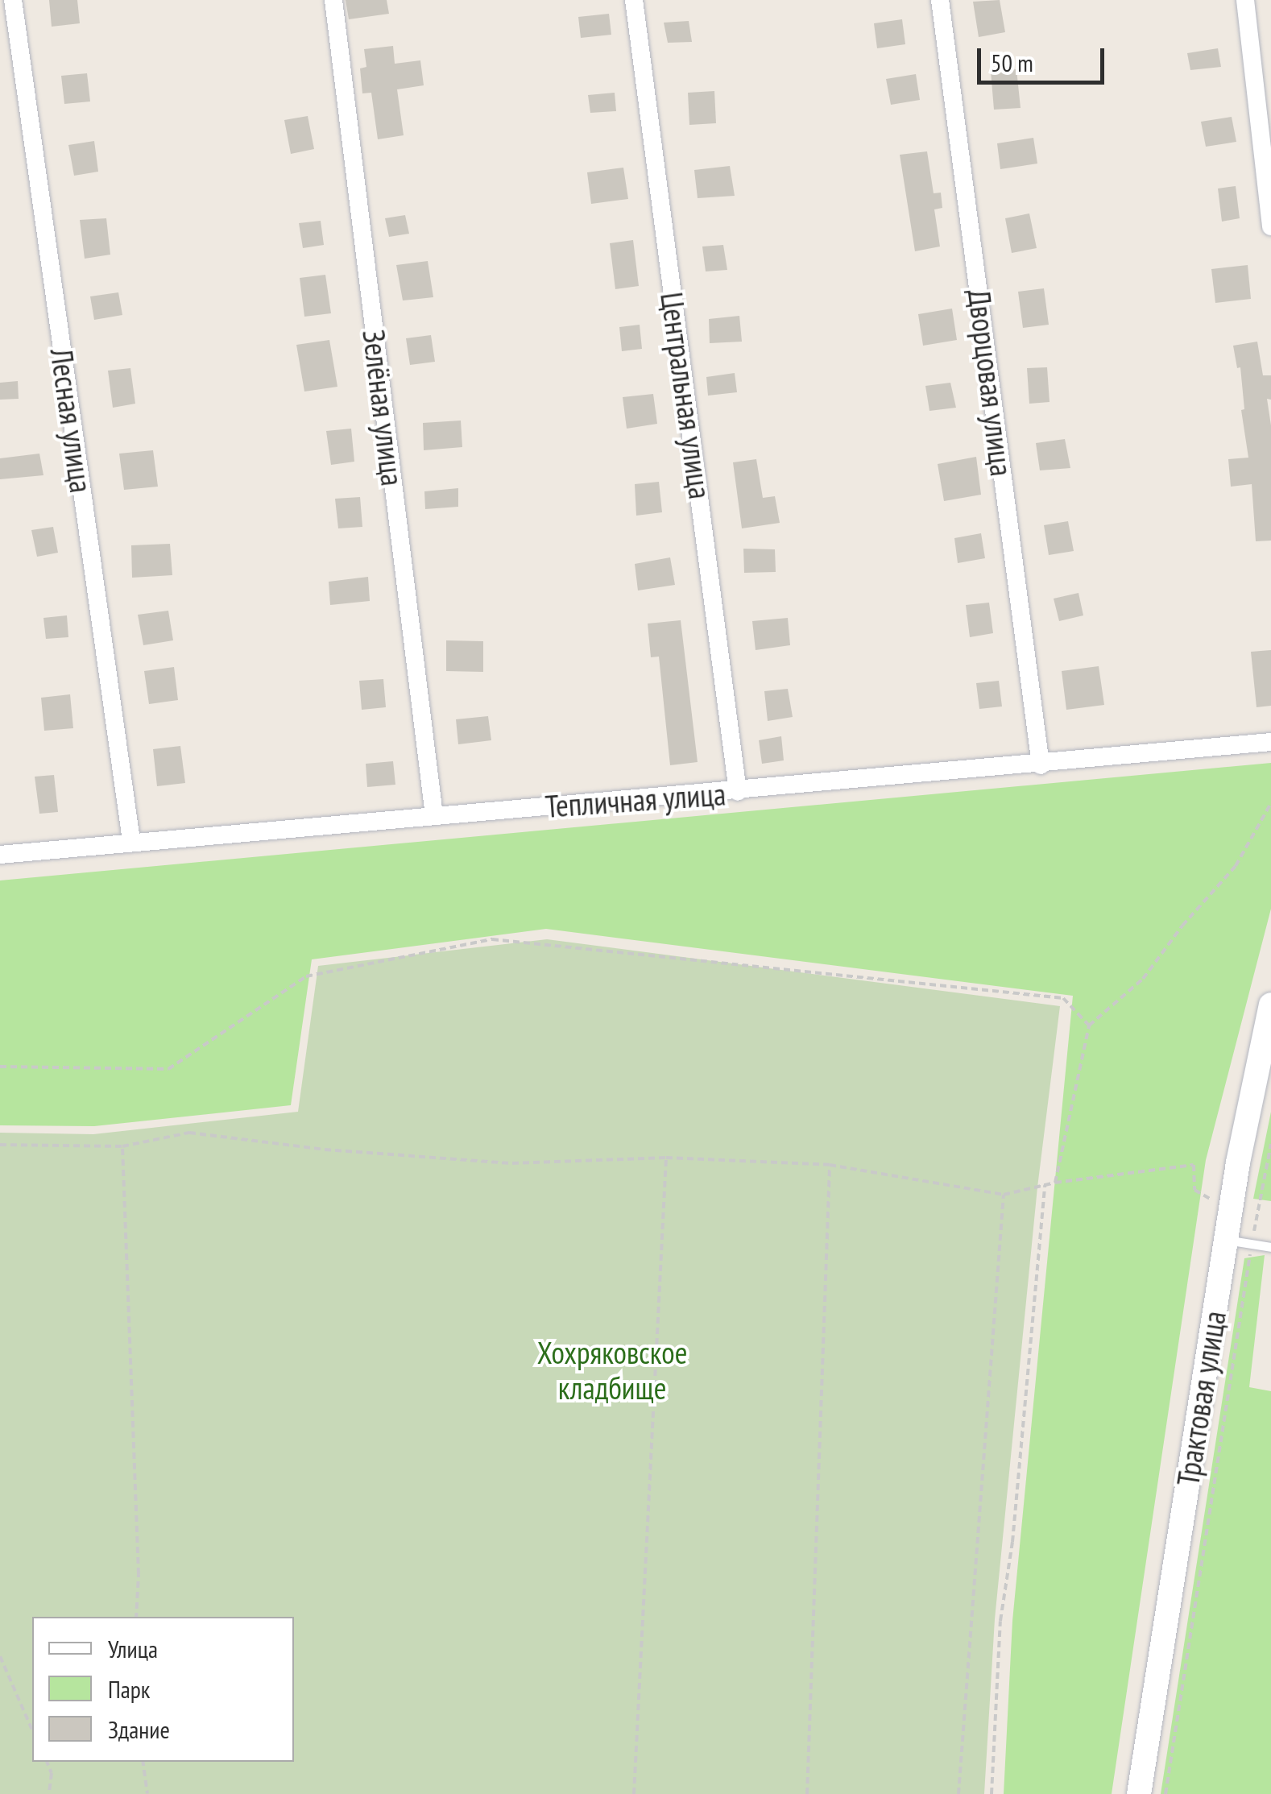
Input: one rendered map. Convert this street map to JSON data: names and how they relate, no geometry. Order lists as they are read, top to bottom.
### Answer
{
  "streets": {
    "street": [
      "Дворцовая улица",
      "Центральная улица",
      "Зелёная улица",
      "Лесная улица",
      "Тепличная улица",
      "Трактовая улица"
    ]
  },
  "crossings": [
    ["Дворцовая улица", "Тепличная улица"],
    ["Центральная улица", "Тепличная улица"],
    ["Зелёная улица", "Тепличная улица"],
    ["Лесная улица", "Тепличная улица"]
  ],
  "parks": ["Хохряковское кладбище"],
  "legend": ["Улица", "Парк", "Здание"],
  "scale_bar": "50 m"
}
